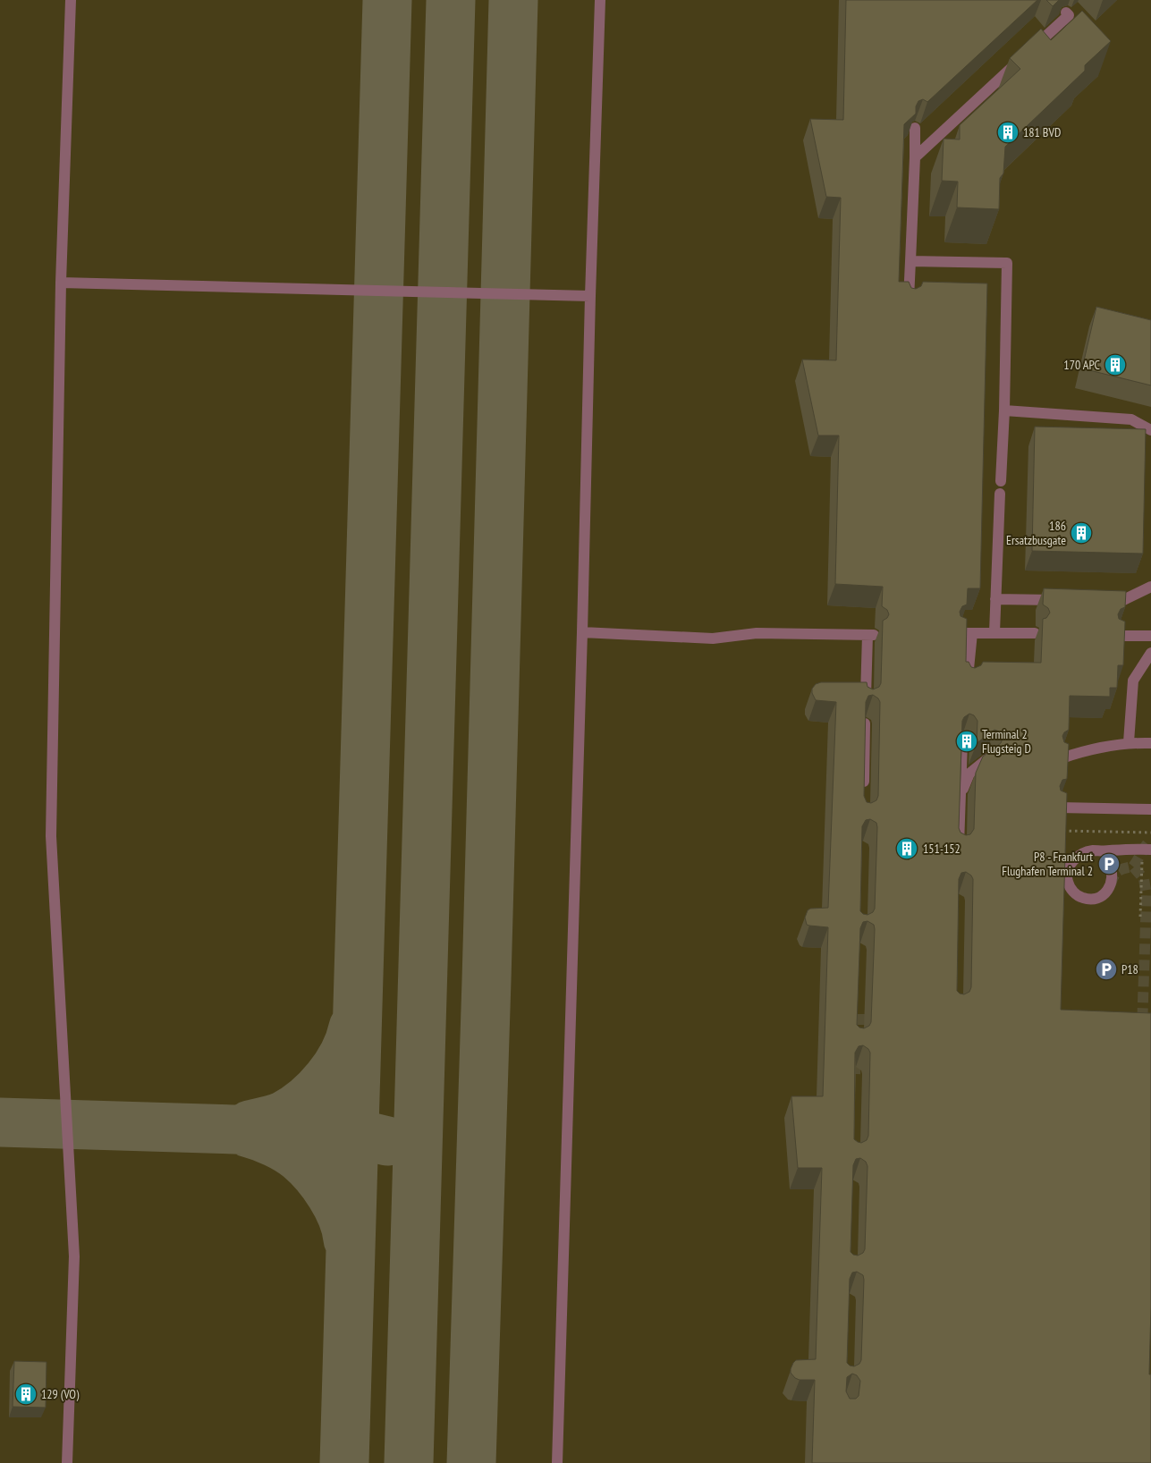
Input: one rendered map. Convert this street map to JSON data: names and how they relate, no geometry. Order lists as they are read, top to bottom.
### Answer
{
  "places": {
    "building": [
      "181 BVD",
      "170 APC",
      "186 Ersatzbusgate",
      "Terminal 2 Flugsteig D",
      "151-152",
      "129 (VO)"
    ],
    "parking": ["P8 - Frankfurt Flughafen Terminal 2", "P18"]
  }
}
